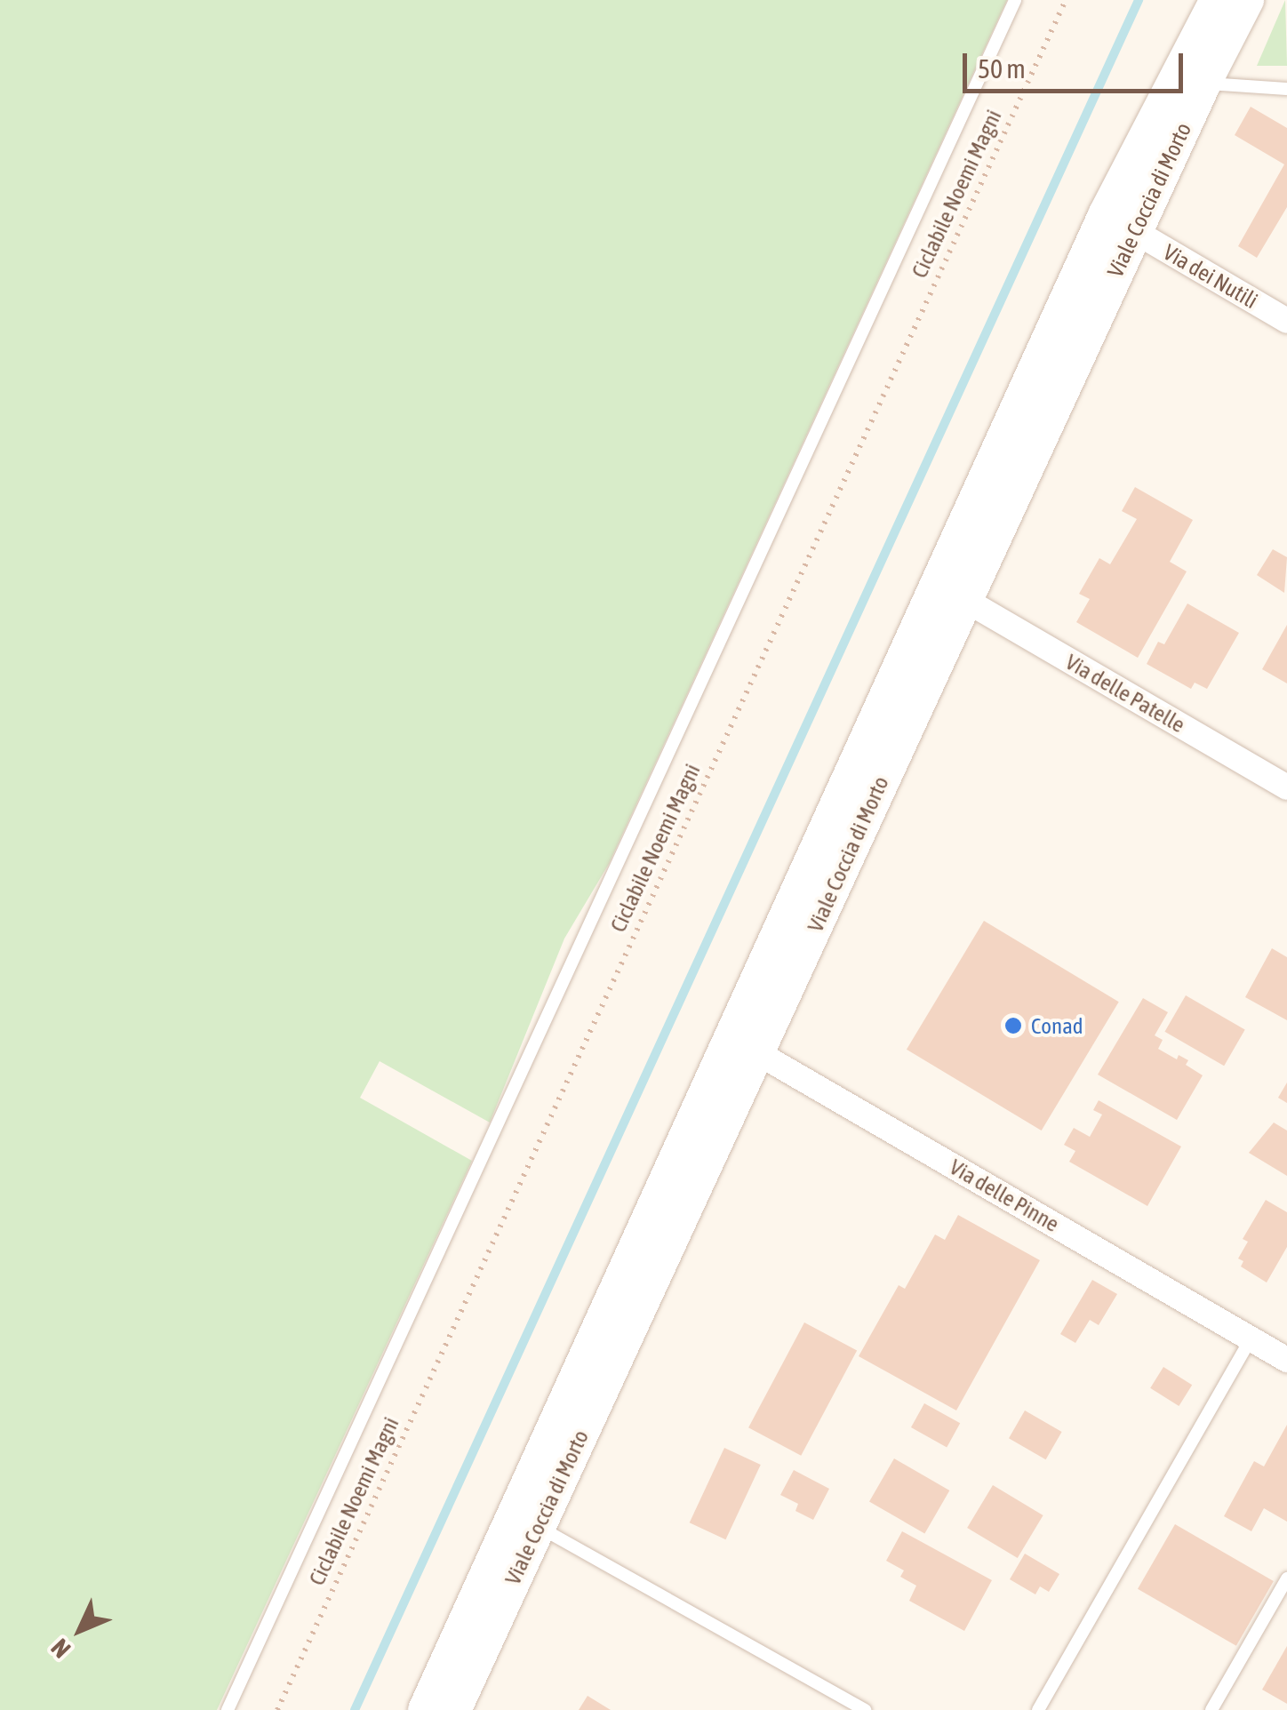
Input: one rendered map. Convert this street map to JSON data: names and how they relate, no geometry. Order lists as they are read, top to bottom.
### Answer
{
  "streets": {
    "street": [
      "Viale Coccia di Morto",
      "Via dei Nutili",
      "Via delle Patelle",
      "Via delle Pinne"
    ],
    "path": ["Ciclabile Noemi Magni"]
  },
  "crossings": [
    ["Viale Coccia di Morto", "Via dei Nutili"],
    ["Viale Coccia di Morto", "Via delle Patelle"],
    ["Viale Coccia di Morto", "Via delle Pinne"]
  ],
  "places": ["Conad"],
  "scale_bar": "50 m",
  "north": "bottom left"
}
